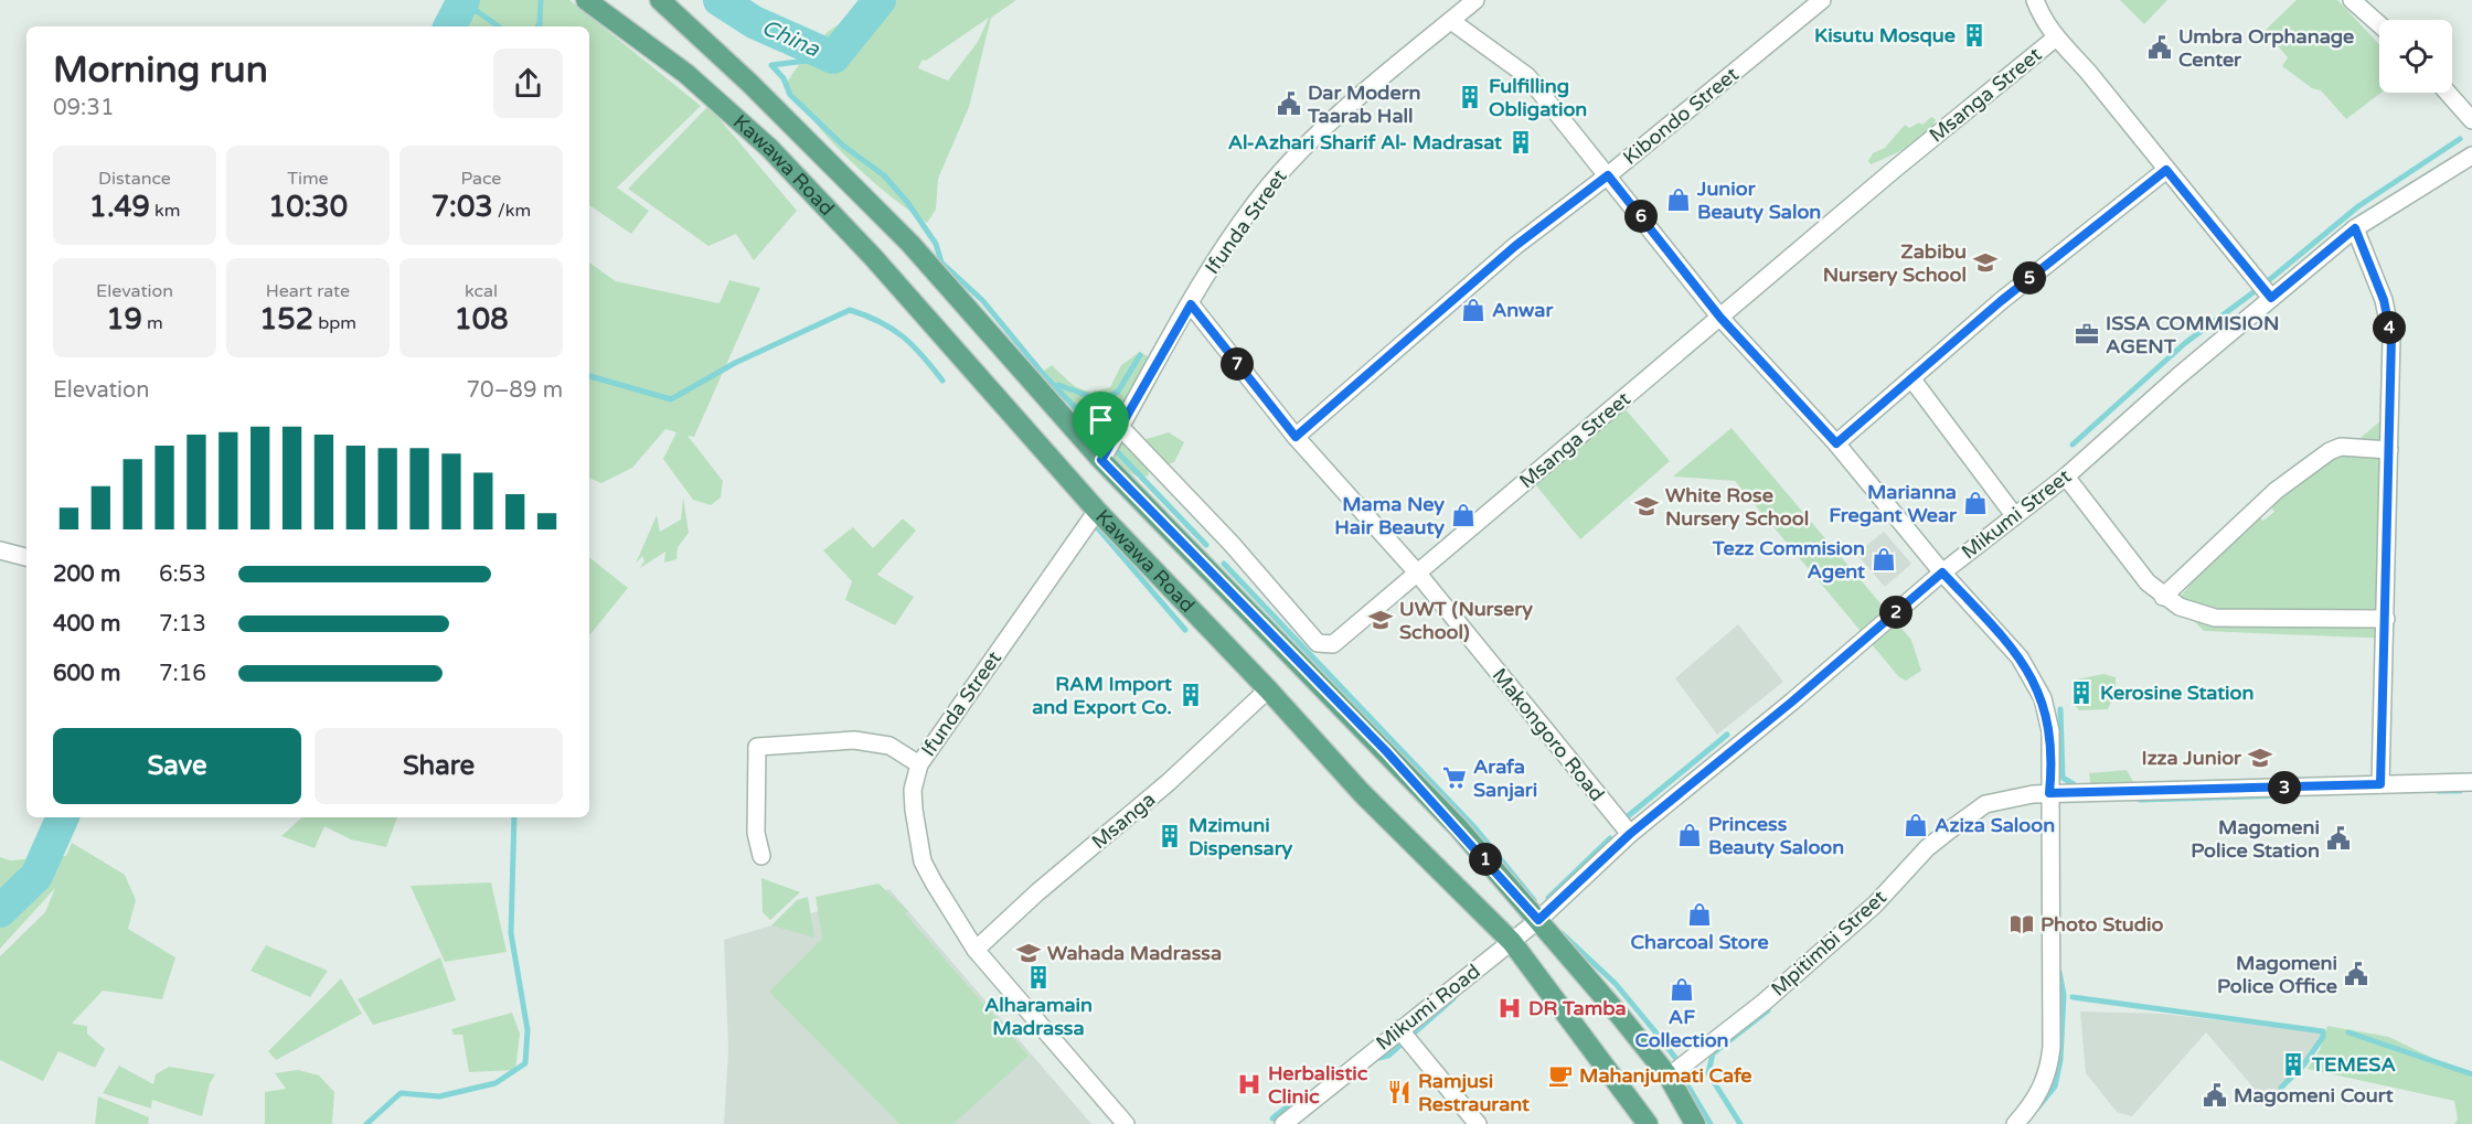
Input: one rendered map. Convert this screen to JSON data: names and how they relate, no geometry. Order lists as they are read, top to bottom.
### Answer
{
  "streets": {
    "main road": ["Kawawa Road"],
    "street": [
      "Msanga Street",
      "Kibondo Street",
      "Ifunda Street",
      "Mikumi Street",
      "Makongoro Road",
      "Msanga",
      "Mpitimbi Street",
      "Mikumi Road"
    ]
  },
  "crossings": [
    ["Msanga Street", "Ifunda Street"],
    ["Msanga Street", "Makongoro Road"],
    ["Kibondo Street", "Makongoro Road"],
    ["Kawawa Road", "Ifunda Street"],
    ["Kawawa Road", "Mikumi Street"],
    ["Kawawa Road", "Msanga"],
    ["Kawawa Road", "Mpitimbi Street"],
    ["Kawawa Road", "Mikumi Road"],
    ["Ifunda Street", "Makongoro Road"],
    ["Ifunda Street", "Msanga"],
    ["Mikumi Street", "Makongoro Road"],
    ["Mikumi Street", "Mikumi Road"]
  ],
  "water": ["China"],
  "places": {
    "building": [
      "Kisutu Mosque",
      "Fulfilling Obligation",
      "Al-Azhari Sharif Al- Madrasat",
      "Kerosine Station",
      "RAM Import and Export Co.",
      "Mzimuni Dispensary",
      "Alharamain Madrassa",
      "TEMESA"
    ],
    "public building": [
      "Umbra Orphanage Center",
      "Dar Modern Taarab Hall",
      "Magomeni Police Station",
      "Magomeni Police Office",
      "Magomeni Court"
    ],
    "shop": [
      "Junior Beauty Salon",
      "Anwar",
      "Marianna Fregant Wear",
      "Mama Ney Hair Beauty",
      "Tezz Commision Agent",
      "Aziza Saloon",
      "Princess Beauty Saloon",
      "Charcoal Store",
      "AF Collection"
    ],
    "school or university": [
      "Zabibu Nursery School",
      "White Rose Nursery School",
      "UWT (Nursery School)",
      "Izza Junior",
      "Wahada Madrassa"
    ],
    "office": ["ISSA COMMISION AGENT"],
    "supermarket": ["Arafa Sanjari"],
    "library": ["Photo Studio"],
    "hospital": ["DR Tamba", "Herbalistic Clinic"],
    "cafe": ["Mahanjumati Cafe"],
    "restaurant": ["Ramjusi Restraurant"]
  },
  "page": {
    "heading": ["Morning run", "09:31"],
    "stats": [
      ["Distance", "1.49 km"],
      ["Time", "10:30"],
      ["Pace", "7:03 /km"],
      ["Elevation", "19 m"],
      ["Heart rate", "152 bpm"],
      ["kcal", "108"]
    ],
    "pins": [
      "6",
      "5",
      "4",
      "7",
      "2",
      "3",
      "1"
    ],
    "chart": ["Elevation", "70–89 m"],
    "list": [
      {
        "name": "200 m",
        "note": "6:53"
      },
      {
        "name": "400 m",
        "note": "7:13"
      },
      {
        "name": "600 m",
        "note": "7:16"
      }
    ],
    "buttons": ["Save", "Share"]
  }
}
